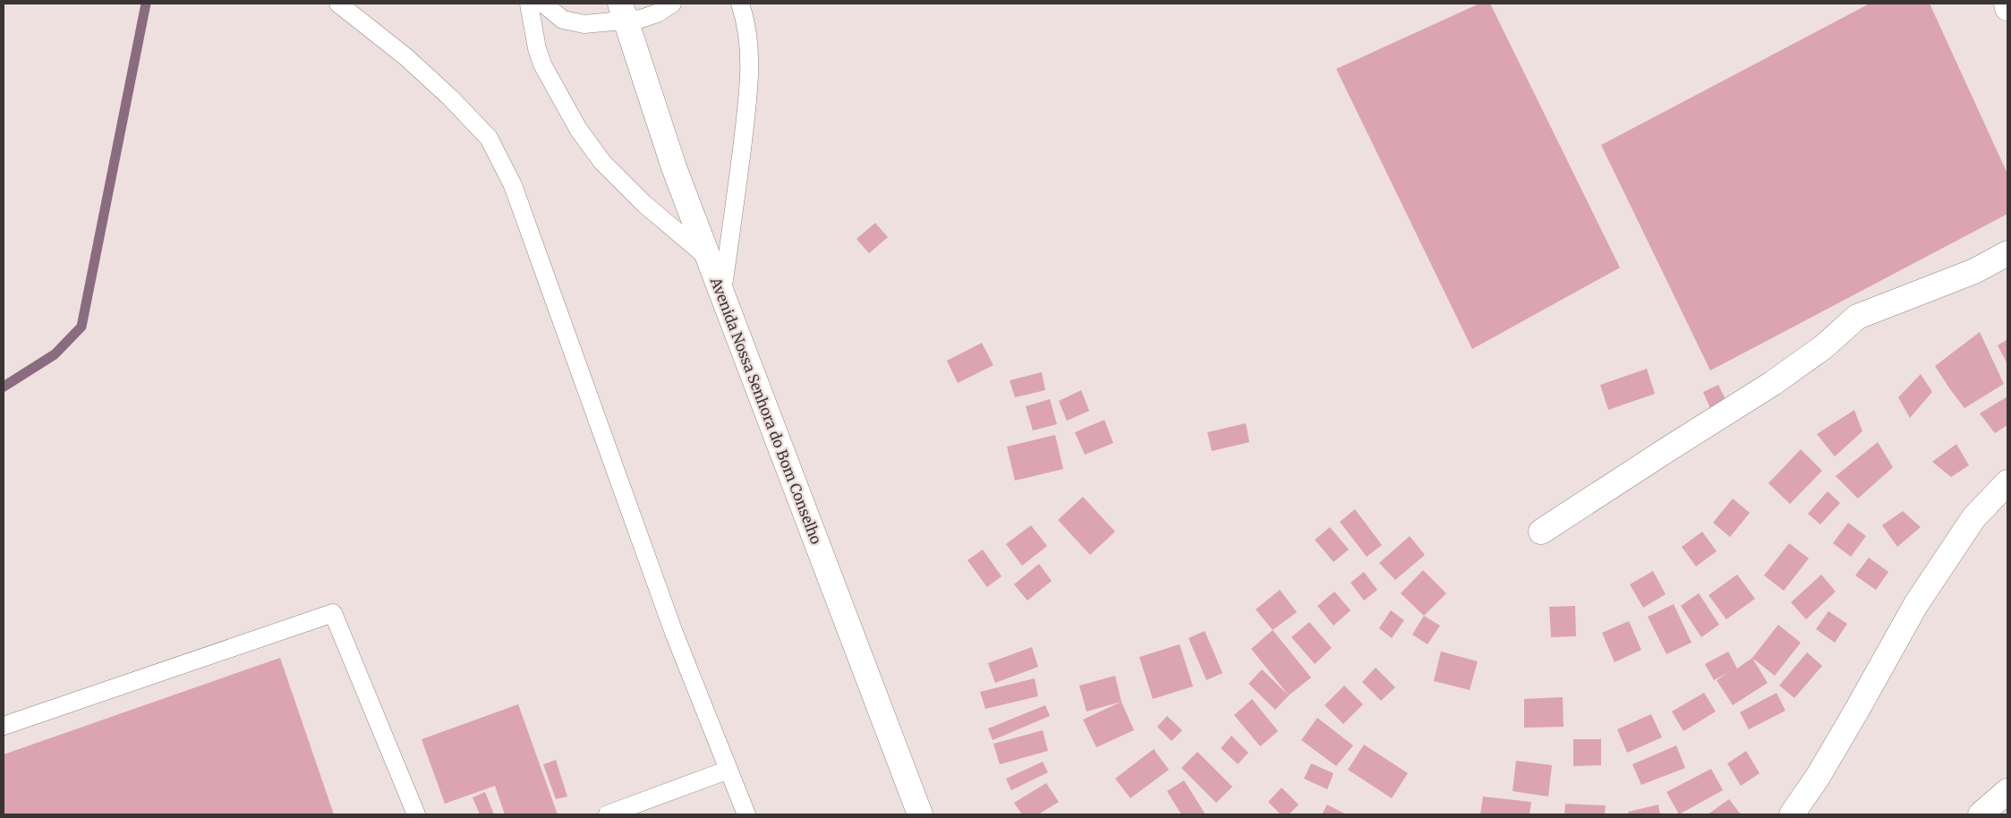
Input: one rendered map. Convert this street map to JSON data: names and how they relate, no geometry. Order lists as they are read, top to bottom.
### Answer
{
  "streets": {
    "street": ["Avenida Nossa Senhora do Bom Conselho"]
  }
}
